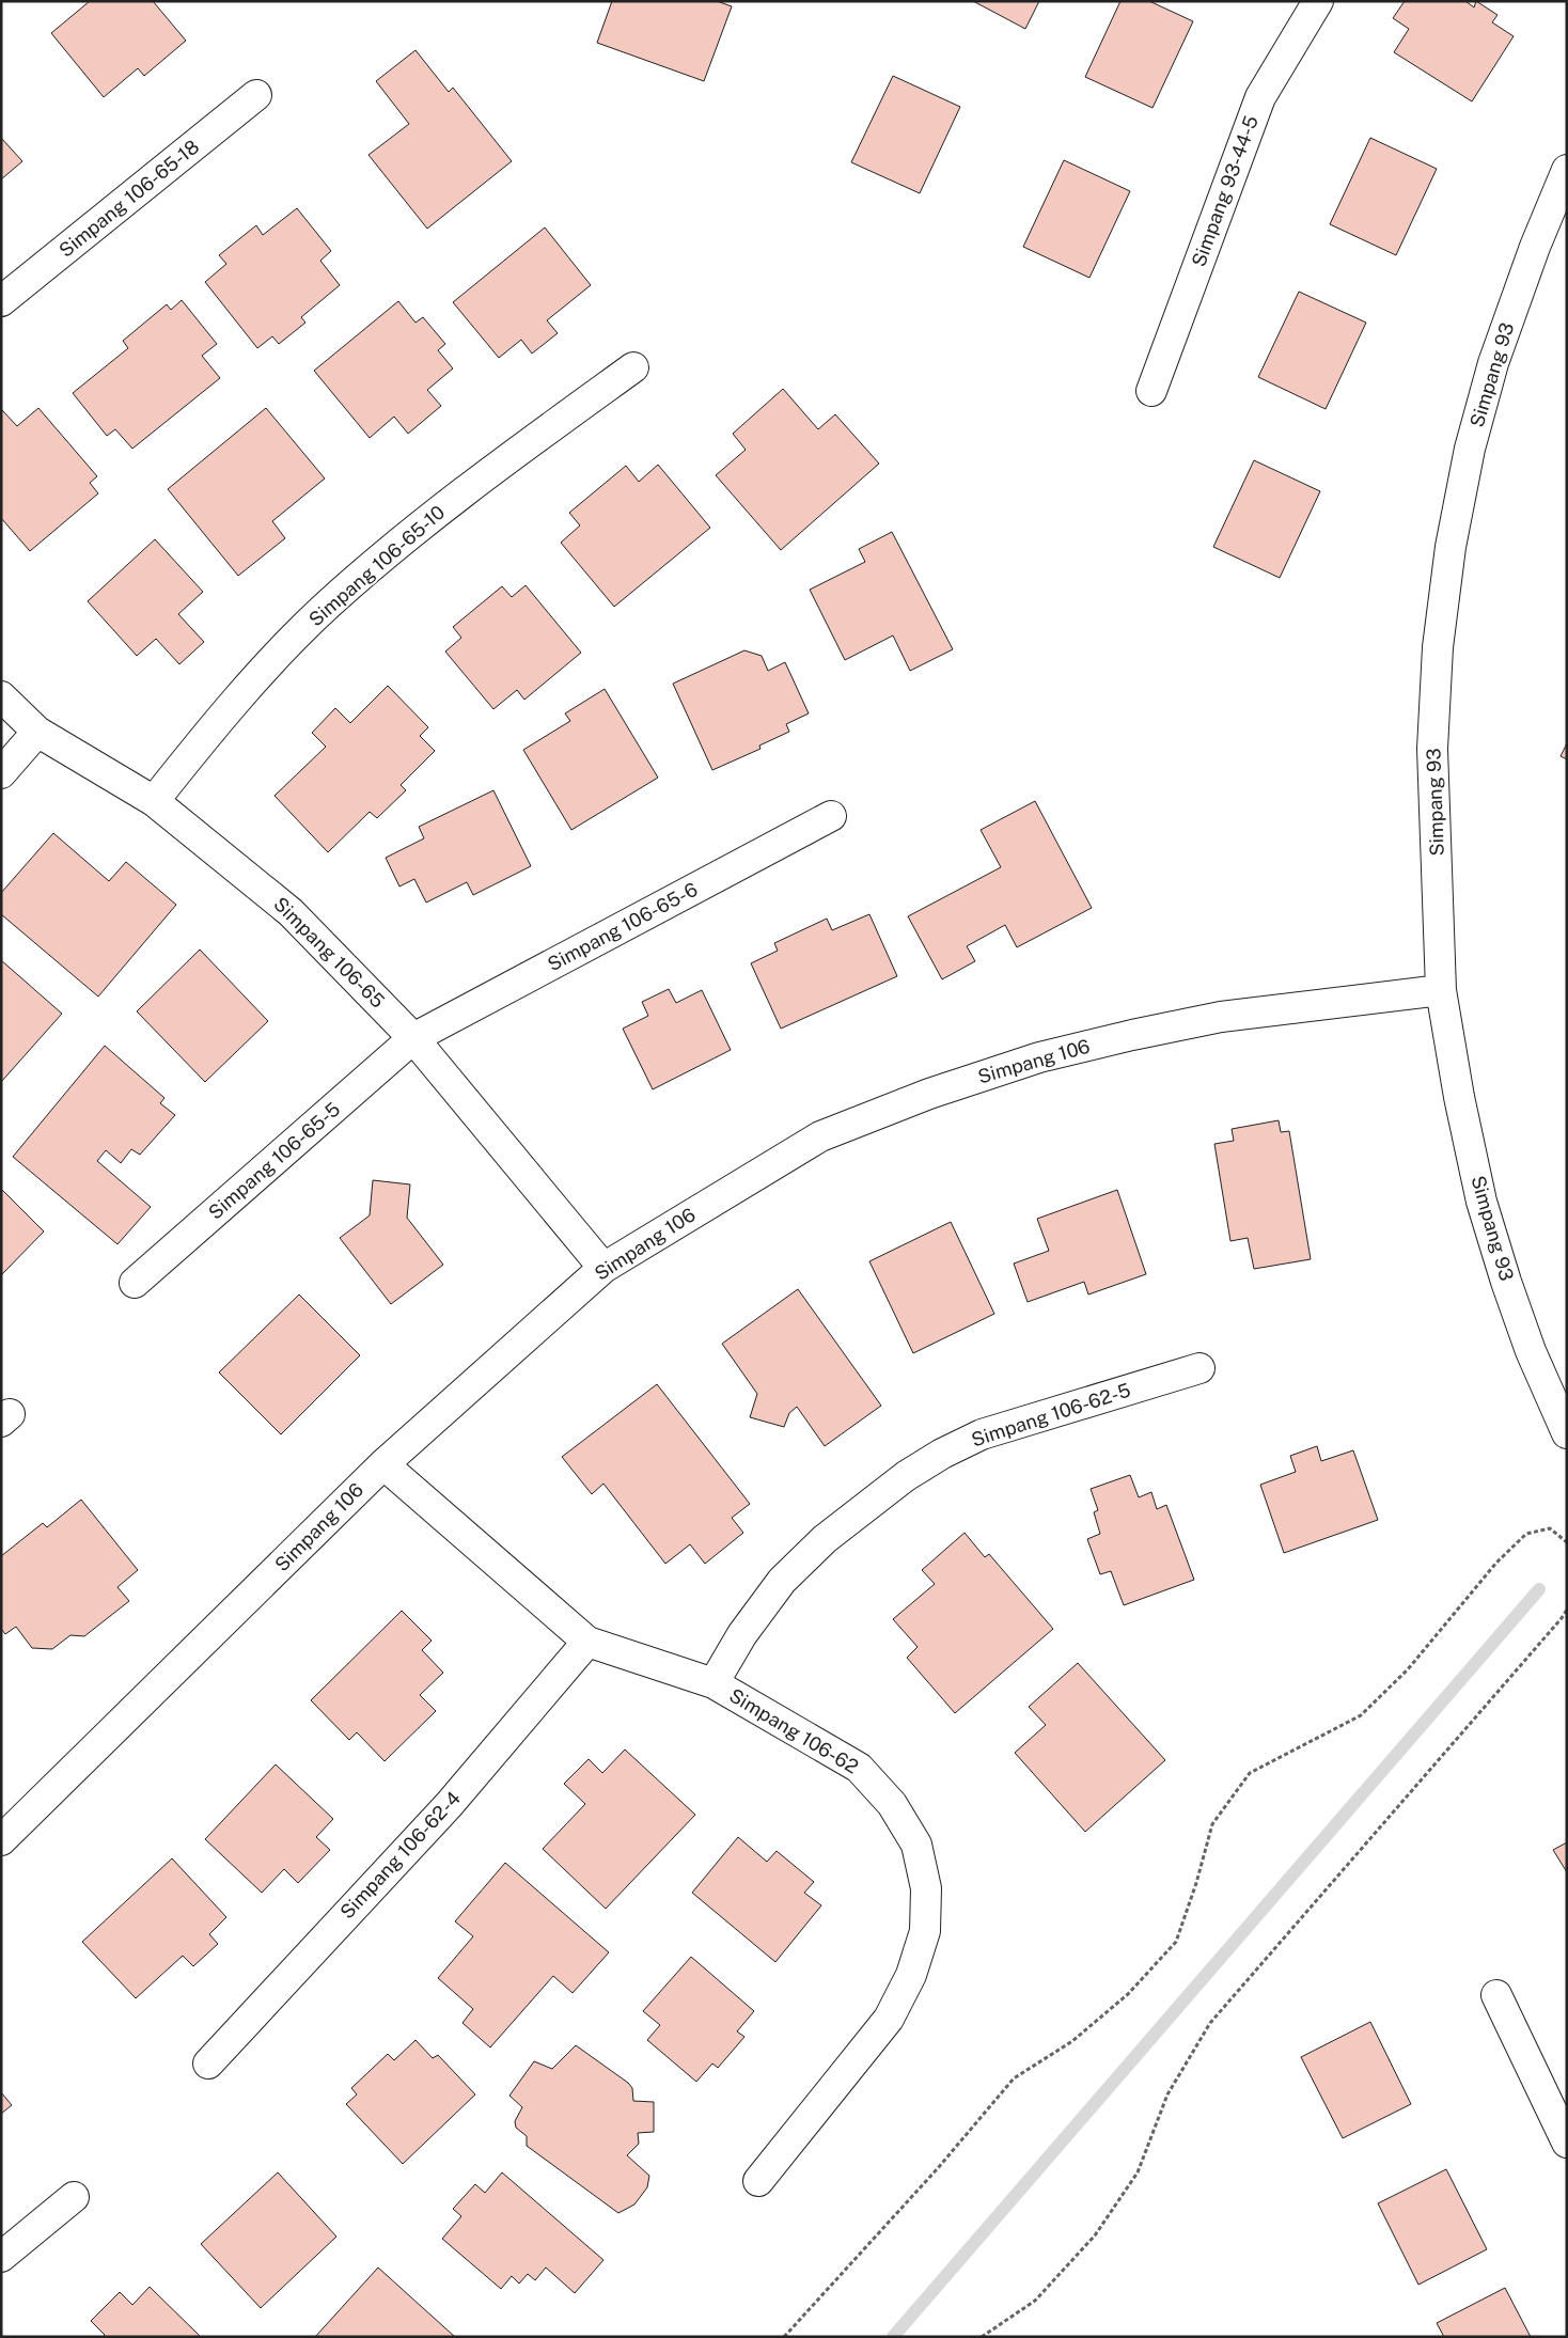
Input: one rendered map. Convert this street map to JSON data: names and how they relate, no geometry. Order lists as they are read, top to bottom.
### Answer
{
  "streets": {
    "street": [
      "Simpang 93-44-5",
      "Simpang 106-65-18",
      "Simpang 93",
      "Simpang 106-65-10",
      "Simpang 106-65-6",
      "Simpang 106-65",
      "Simpang 106",
      "Simpang 106-65-5",
      "Simpang 106-62-5",
      "Simpang 106-62",
      "Simpang 106-62-4"
    ]
  },
  "crossings": [
    ["Simpang 93", "Simpang 106"],
    ["Simpang 106-65-10", "Simpang 106-65"],
    ["Simpang 106-65-6", "Simpang 106-65"],
    ["Simpang 106-65-6", "Simpang 106-65-5"],
    ["Simpang 106-65", "Simpang 106"],
    ["Simpang 106-65", "Simpang 106-65-5"],
    ["Simpang 106", "Simpang 106-62"],
    ["Simpang 106-62-5", "Simpang 106-62"],
    ["Simpang 106-62", "Simpang 106-62-4"]
  ]
}
